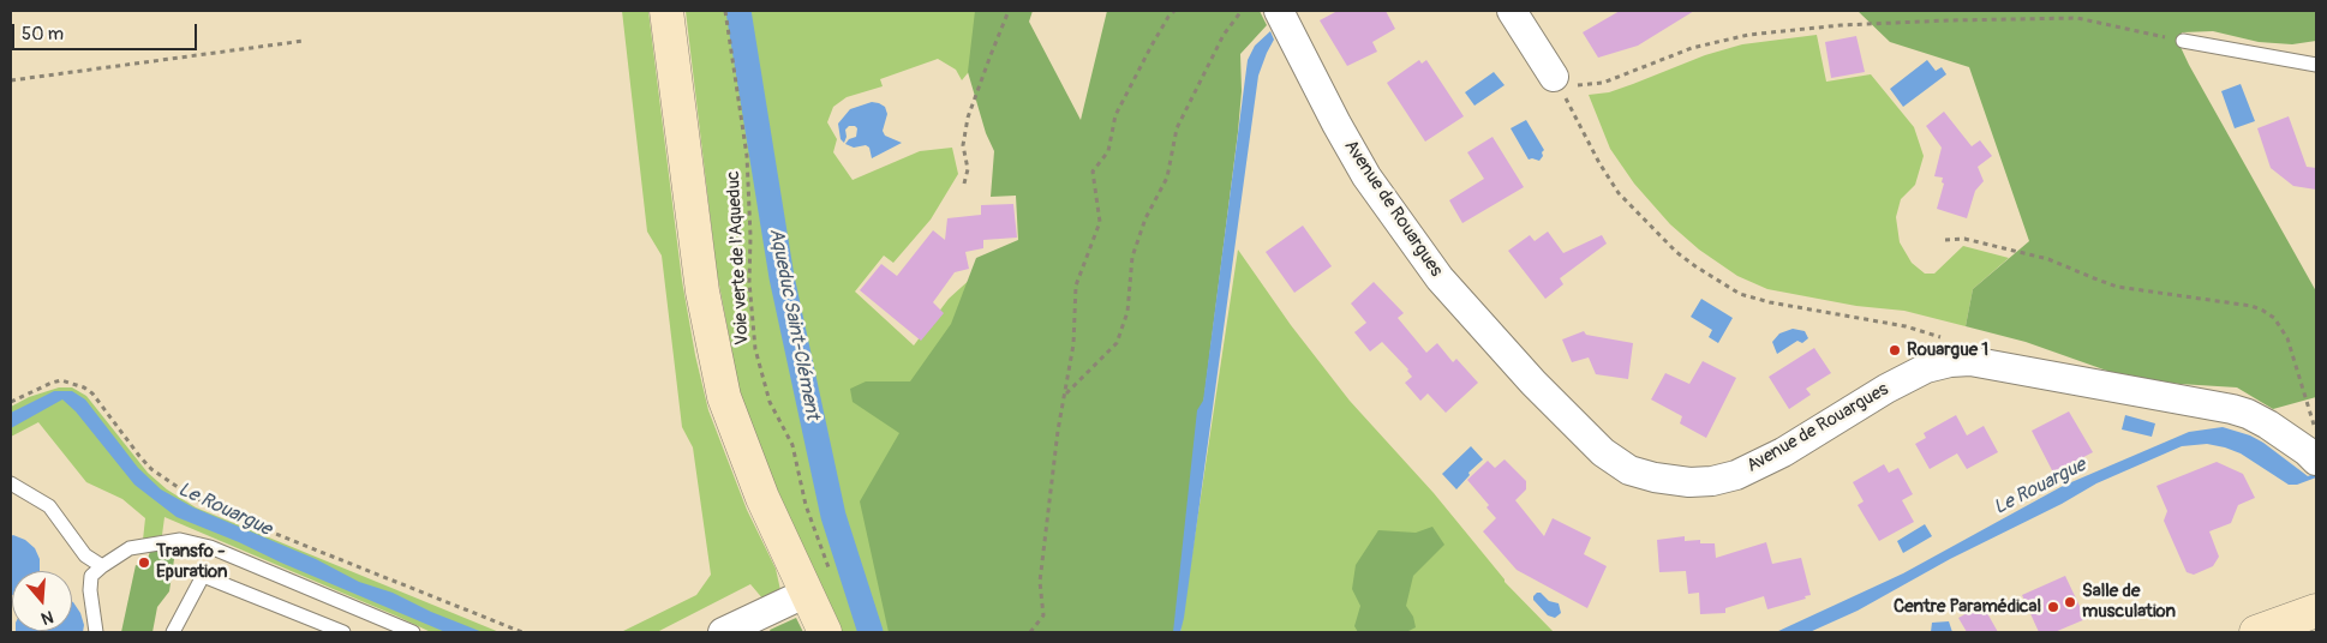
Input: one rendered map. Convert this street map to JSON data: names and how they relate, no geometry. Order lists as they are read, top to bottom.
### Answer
{
  "streets": {
    "street": ["Avenue de Rouargues"],
    "path": ["Voie verte de l'Aqueduc"]
  },
  "water": ["Aqueduc Saint-Clément", "Le Rouargue"],
  "places": [
    "Rouargue 1",
    "Transfo - Epuration",
    "Salle de musculation",
    "Centre Paramédical"
  ],
  "scale_bar": "50 m",
  "north": "bottom"
}
